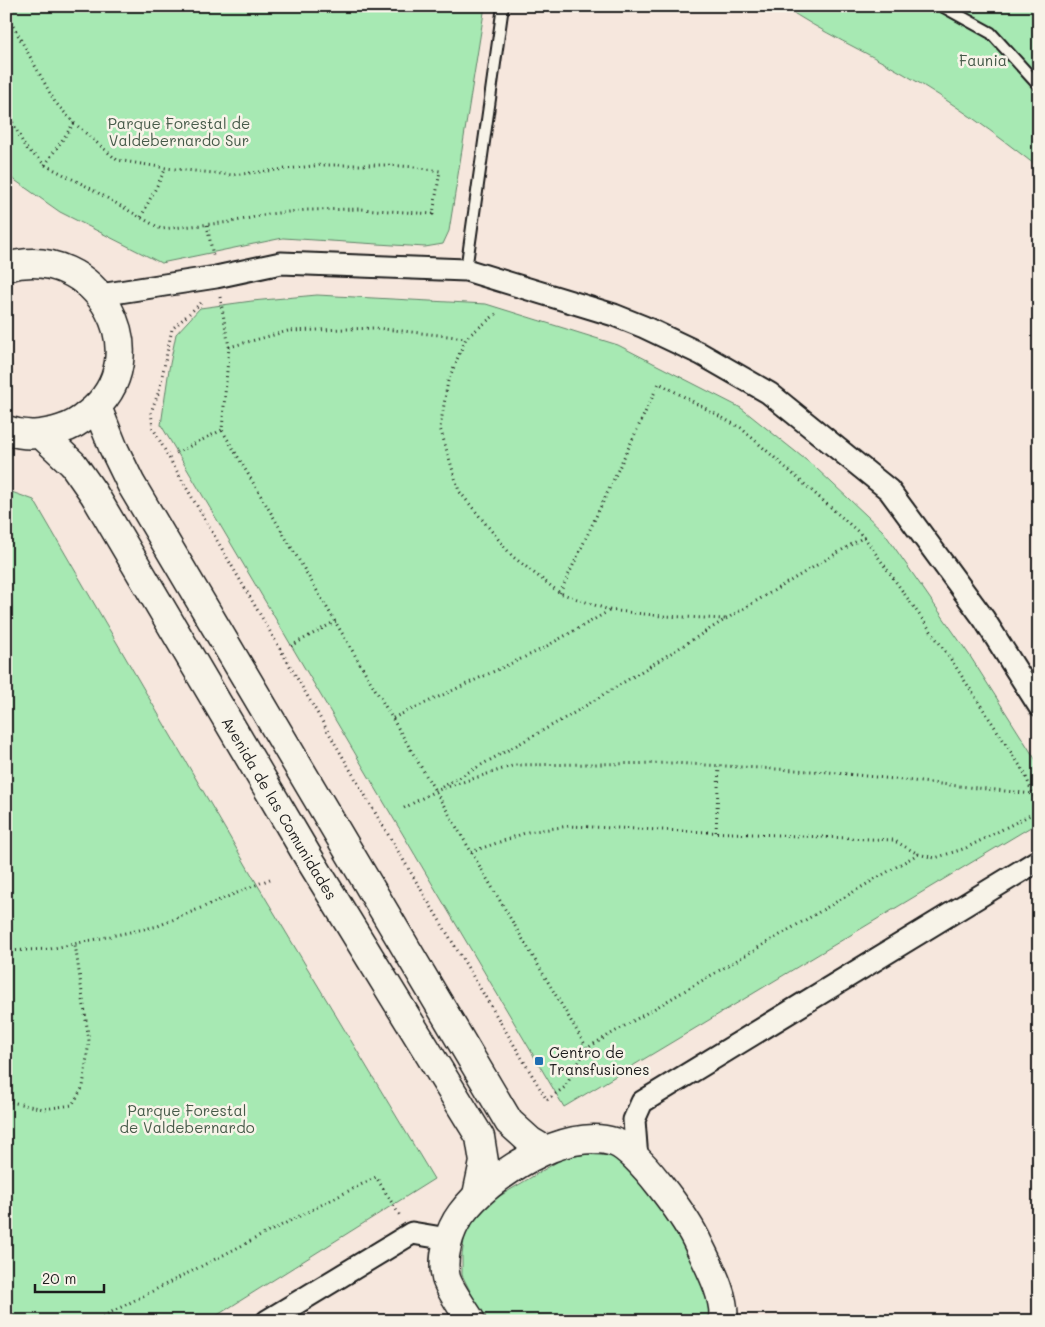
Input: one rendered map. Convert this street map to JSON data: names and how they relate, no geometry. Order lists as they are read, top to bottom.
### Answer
{
  "streets": {
    "street": ["Avenida de las Comunidades"]
  },
  "parks": ["Faunia", "Parque Forestal de Valdebernardo Sur", "Parque Forestal de Valdebernardo"],
  "places": {
    "transit": ["Centro de Transfusiones"]
  },
  "scale_bar": "20 m"
}
